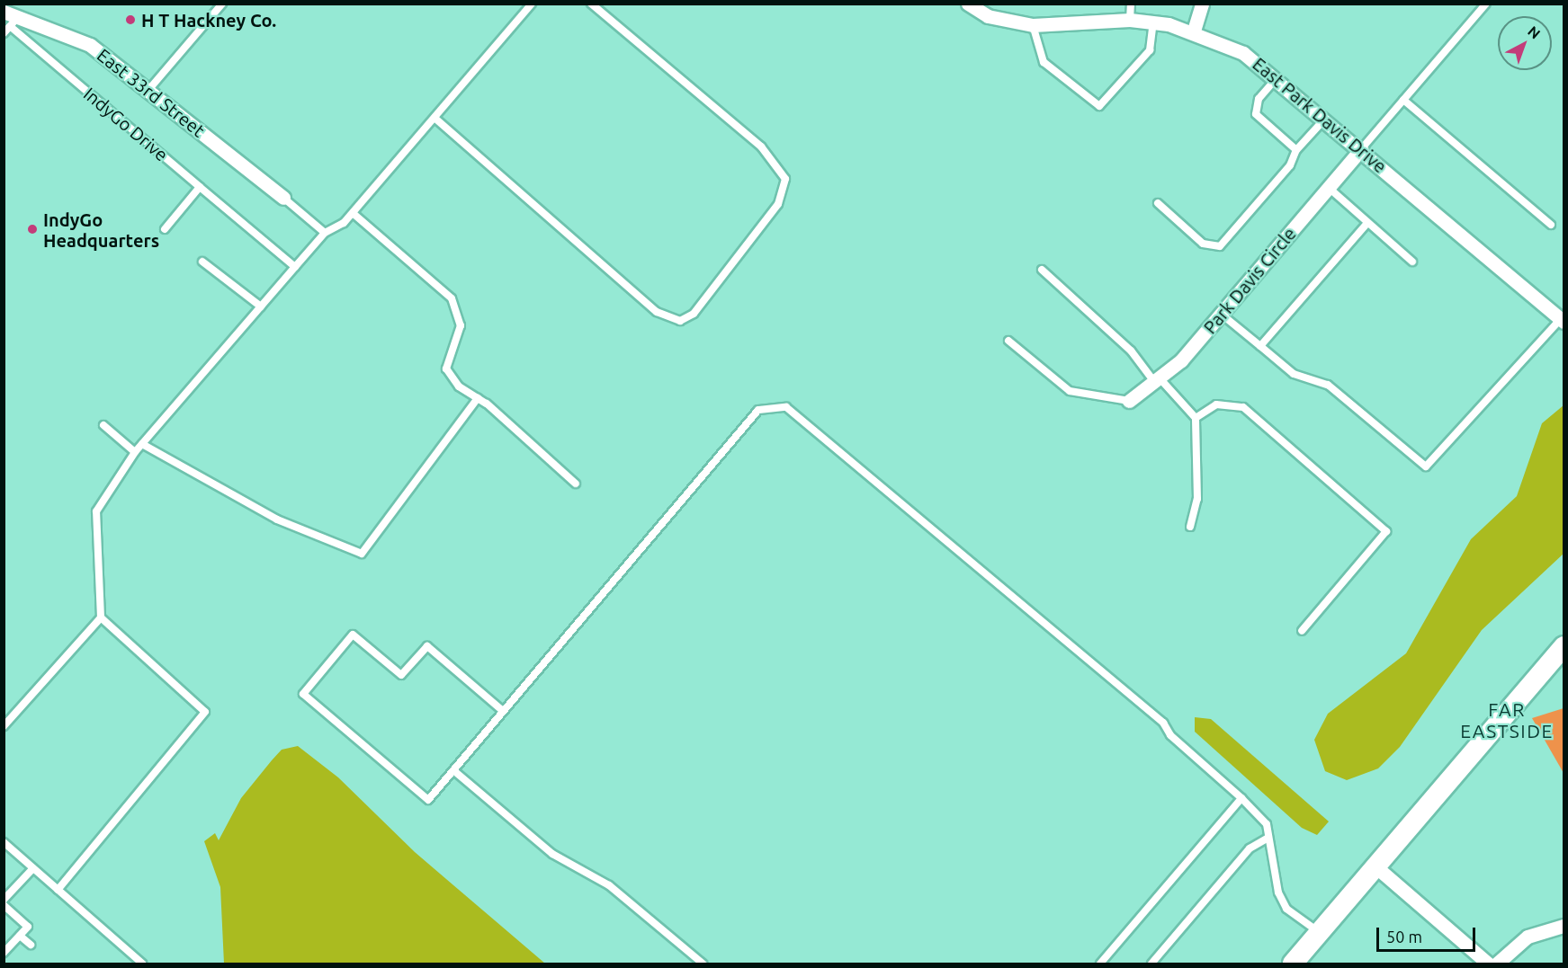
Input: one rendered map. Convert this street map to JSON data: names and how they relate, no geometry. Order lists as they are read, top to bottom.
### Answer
{
  "streets": {
    "street": ["East 33rd Street", "East Park Davis Drive", "Park Davis Circle"],
    "lane": ["IndyGo Drive"]
  },
  "crossings": [
    ["East 33rd Street", "IndyGo Drive"],
    ["East Park Davis Drive", "Park Davis Circle"]
  ],
  "districts": ["FAR EASTSIDE"],
  "places": ["H T Hackney Co.", "IndyGo Headquarters"],
  "scale_bar": "50 m",
  "north": "top right"
}
